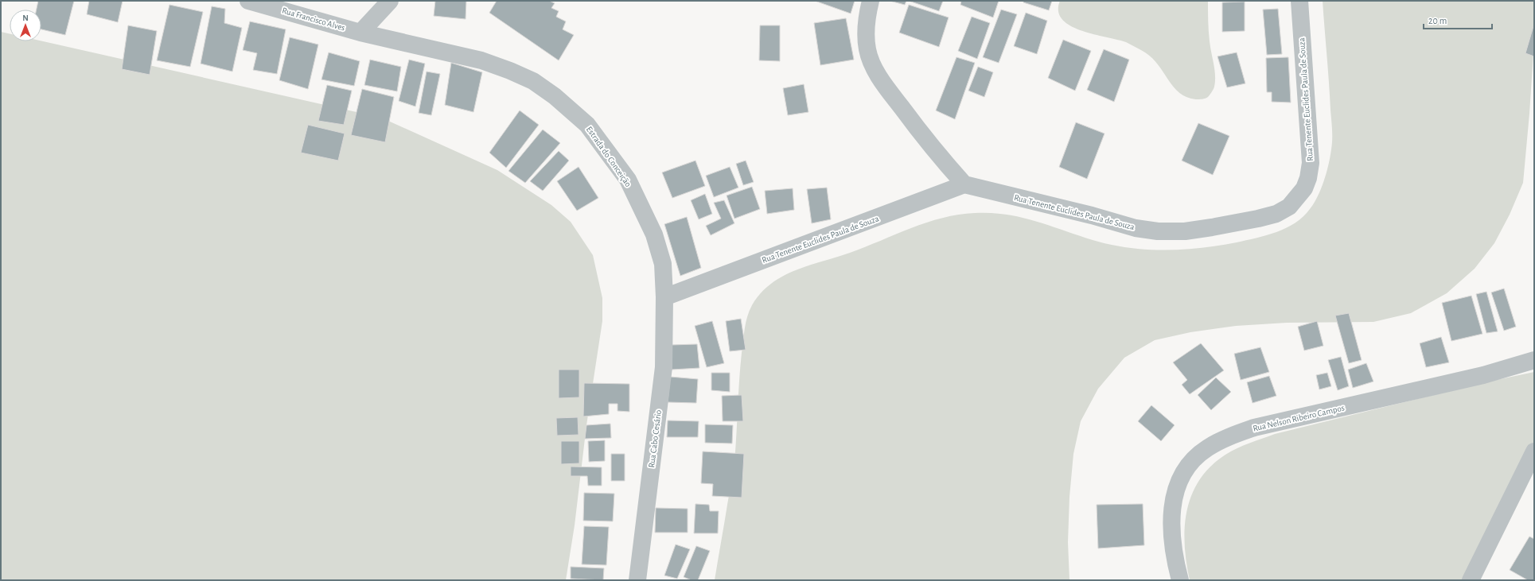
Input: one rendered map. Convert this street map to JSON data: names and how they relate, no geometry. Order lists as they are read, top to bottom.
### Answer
{
  "streets": {
    "street": [
      "Rua Francisco Alves",
      "Rua Tenente Euclides Paula de Souza",
      "Estrada do Conceição",
      "Rua Nelson Ribeiro Campos",
      "Rua Cabo Cesário"
    ]
  },
  "crossings": [
    ["Rua Francisco Alves", "Estrada do Conceição"],
    ["Rua Tenente Euclides Paula de Souza", "Estrada do Conceição"],
    ["Rua Tenente Euclides Paula de Souza", "Rua Cabo Cesário"],
    ["Estrada do Conceição", "Rua Cabo Cesário"]
  ],
  "scale_bar": "20 m",
  "north": "top"
}
